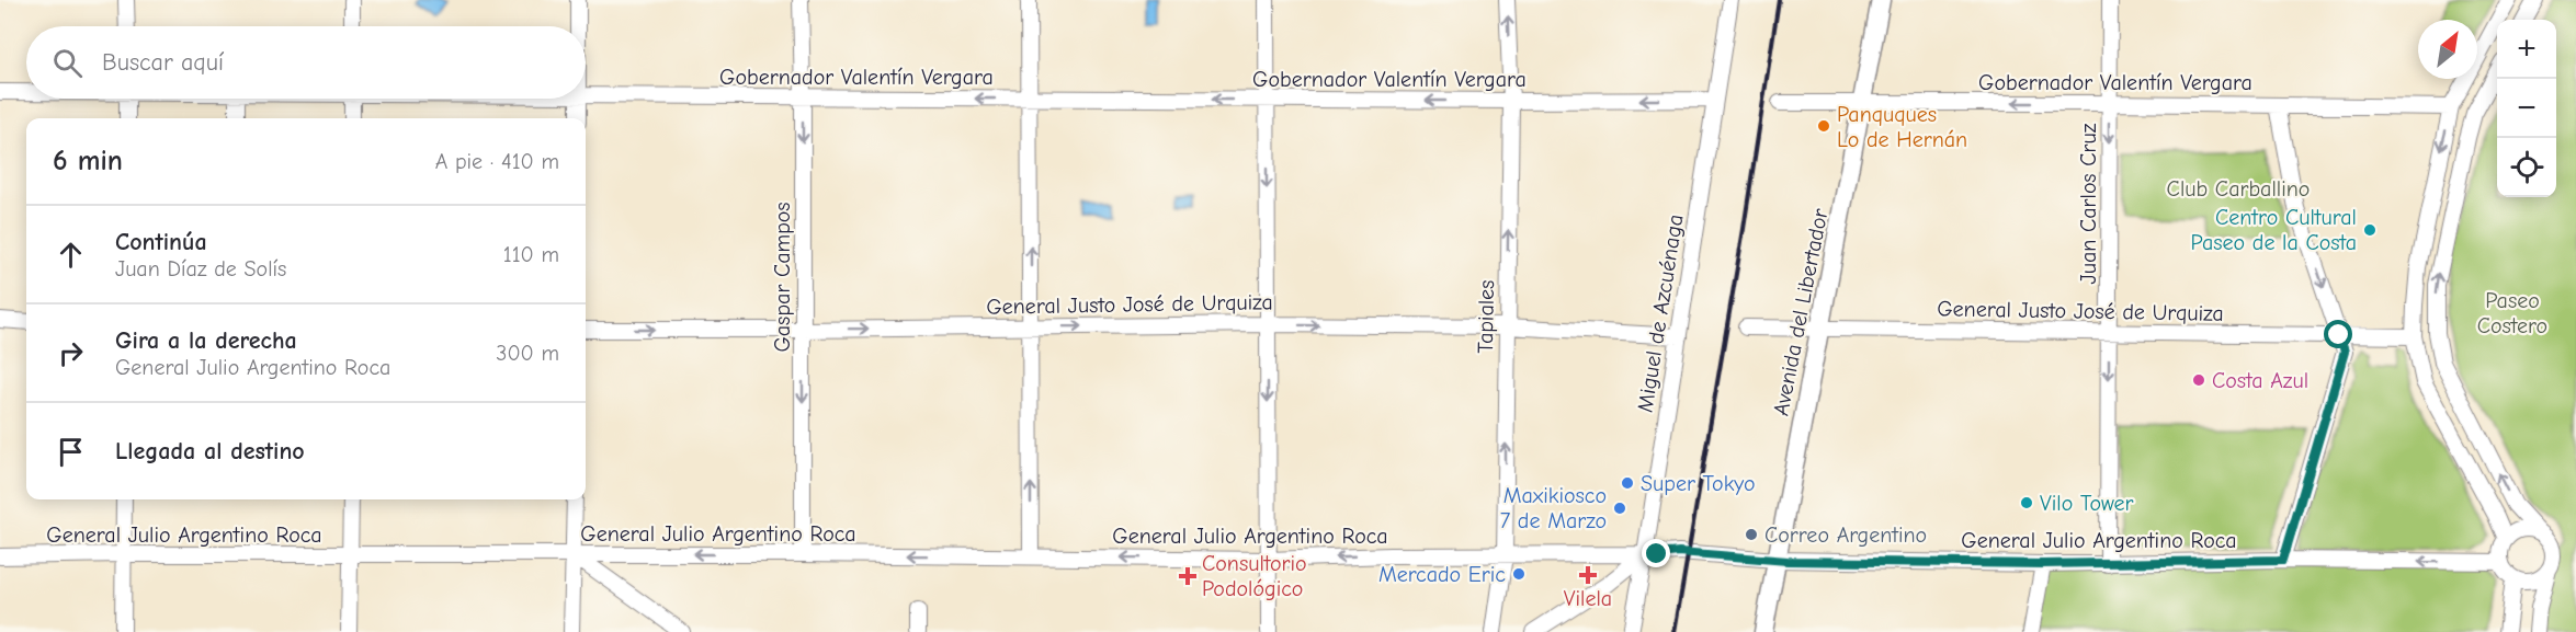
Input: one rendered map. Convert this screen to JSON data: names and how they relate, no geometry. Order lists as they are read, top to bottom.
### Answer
{
  "streets": {
    "main road": ["Avenida del Libertador"],
    "street": [
      "Gobernador Valentín Vergara",
      "Juan Carlos Cruz",
      "Gaspar Campos",
      "General Justo José de Urquiza",
      "Miguel de Azcuénaga",
      "Tapiales",
      "General Julio Argentino Roca"
    ]
  },
  "crossings": [
    ["Gobernador Valentín Vergara", "Juan Carlos Cruz"],
    ["Gobernador Valentín Vergara", "Gaspar Campos"],
    ["Gobernador Valentín Vergara", "Avenida del Libertador"],
    ["Gobernador Valentín Vergara", "Miguel de Azcuénaga"],
    ["Gobernador Valentín Vergara", "Tapiales"],
    ["Juan Carlos Cruz", "General Justo José de Urquiza"],
    ["Juan Carlos Cruz", "General Julio Argentino Roca"],
    ["Gaspar Campos", "General Justo José de Urquiza"],
    ["Gaspar Campos", "General Julio Argentino Roca"],
    ["General Justo José de Urquiza", "Avenida del Libertador"],
    ["General Justo José de Urquiza", "Miguel de Azcuénaga"],
    ["General Justo José de Urquiza", "Tapiales"],
    ["Avenida del Libertador", "General Julio Argentino Roca"],
    ["Miguel de Azcuénaga", "General Julio Argentino Roca"],
    ["Tapiales", "General Julio Argentino Roca"]
  ],
  "one_way": [
    "Gobernador Valentín Vergara",
    "Juan Carlos Cruz",
    "Gaspar Campos",
    "General Justo José de Urquiza",
    "Tapiales",
    "General Julio Argentino Roca"
  ],
  "parks": ["Club Carballino", "Paseo Costero"],
  "places": {
    "other": [
      "Panquques Lo de Hernán",
      "Centro Cultural Paseo de la Costa",
      "Costa Azul",
      "Super Tokyo",
      "Vilo Tower",
      "Maxikiosco 7 de Marzo",
      "Correo Argentino",
      "Mercado Eric"
    ],
    "health": ["Vilela", "Consultorio Podológico"]
  },
  "north": "top right",
  "page": {
    "map_buttons": ["+", "−"],
    "search": "Buscar aquí",
    "heading": ["6 min", "A pie · 410 m"],
    "list": [
      ["Continúa", "Juan Díaz de Solís", "110 m"],
      ["Gira a la derecha", "General Julio Argentino Roca", "300 m"],
      "Llegada al destino"
    ]
  }
}
